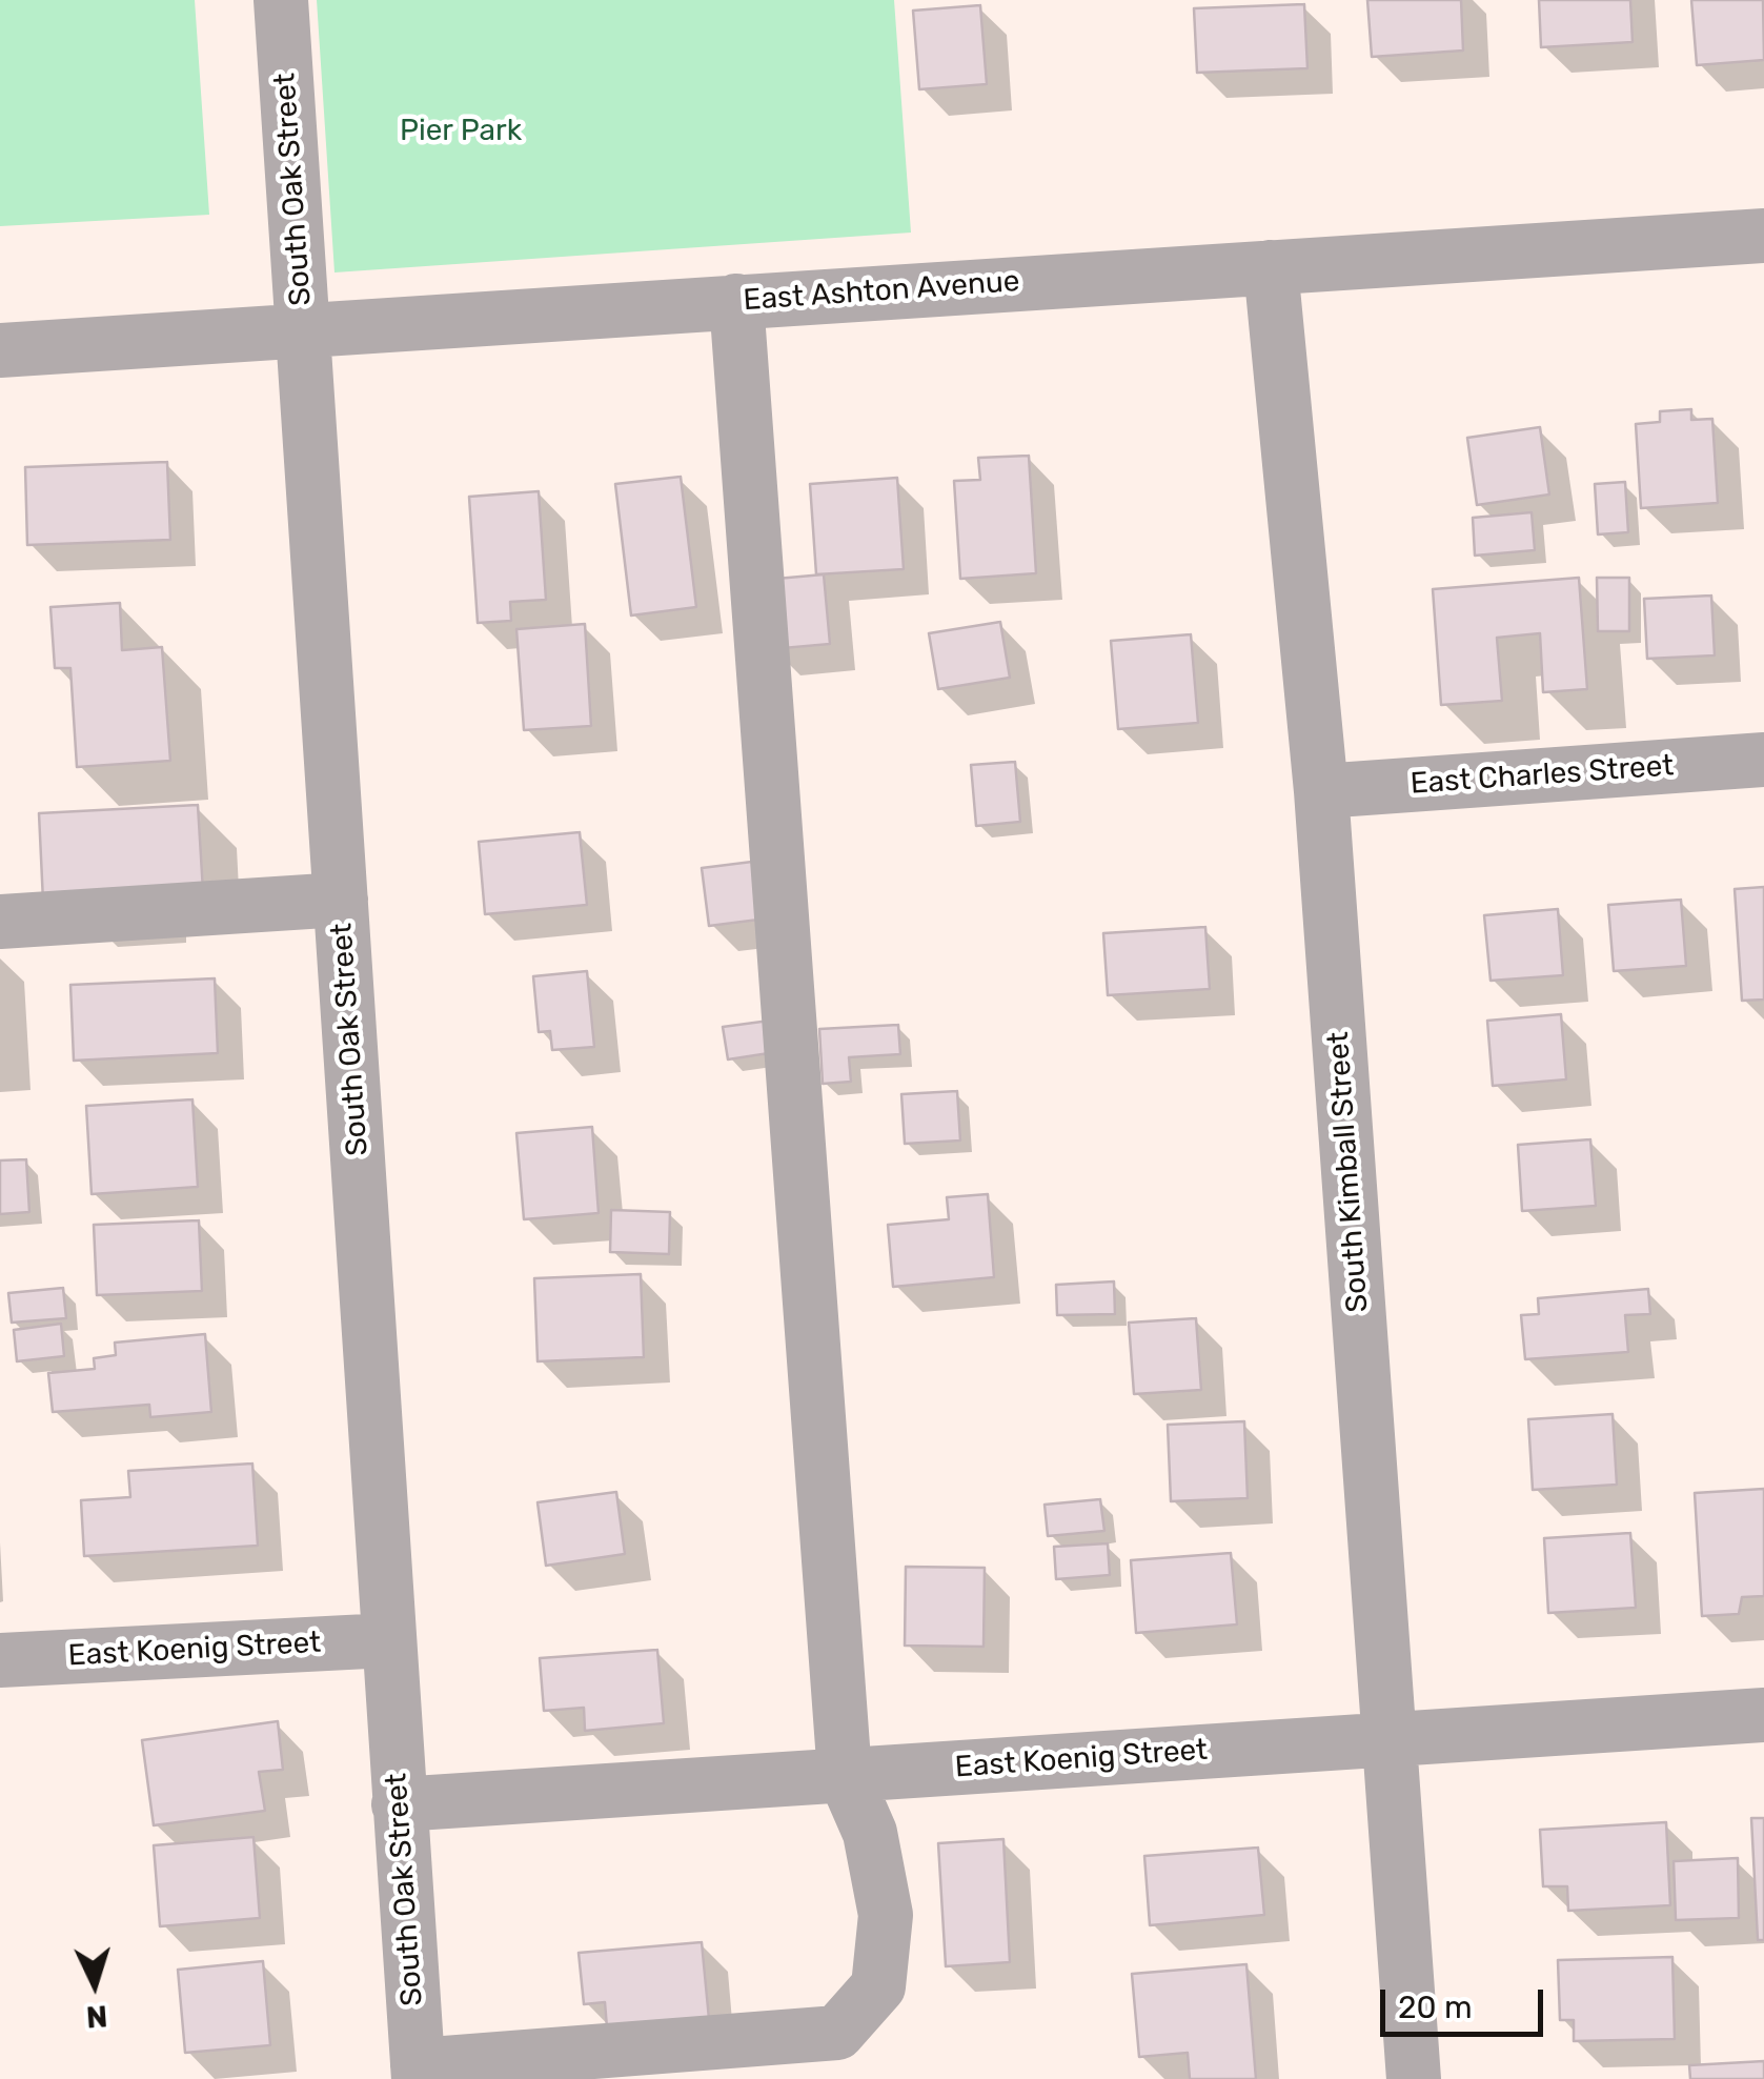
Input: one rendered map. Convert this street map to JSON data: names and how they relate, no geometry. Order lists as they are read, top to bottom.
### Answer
{
  "streets": {
    "street": [
      "South Oak Street",
      "East Ashton Avenue",
      "East Charles Street",
      "South Kimball Street",
      "East Koenig Street"
    ]
  },
  "crossings": [
    ["South Oak Street", "East Ashton Avenue"],
    ["South Oak Street", "East Koenig Street"],
    ["East Ashton Avenue", "South Kimball Street"],
    ["East Charles Street", "South Kimball Street"],
    ["South Kimball Street", "East Koenig Street"]
  ],
  "parks": ["Pier Park"],
  "scale_bar": "20 m",
  "north": "bottom"
}
